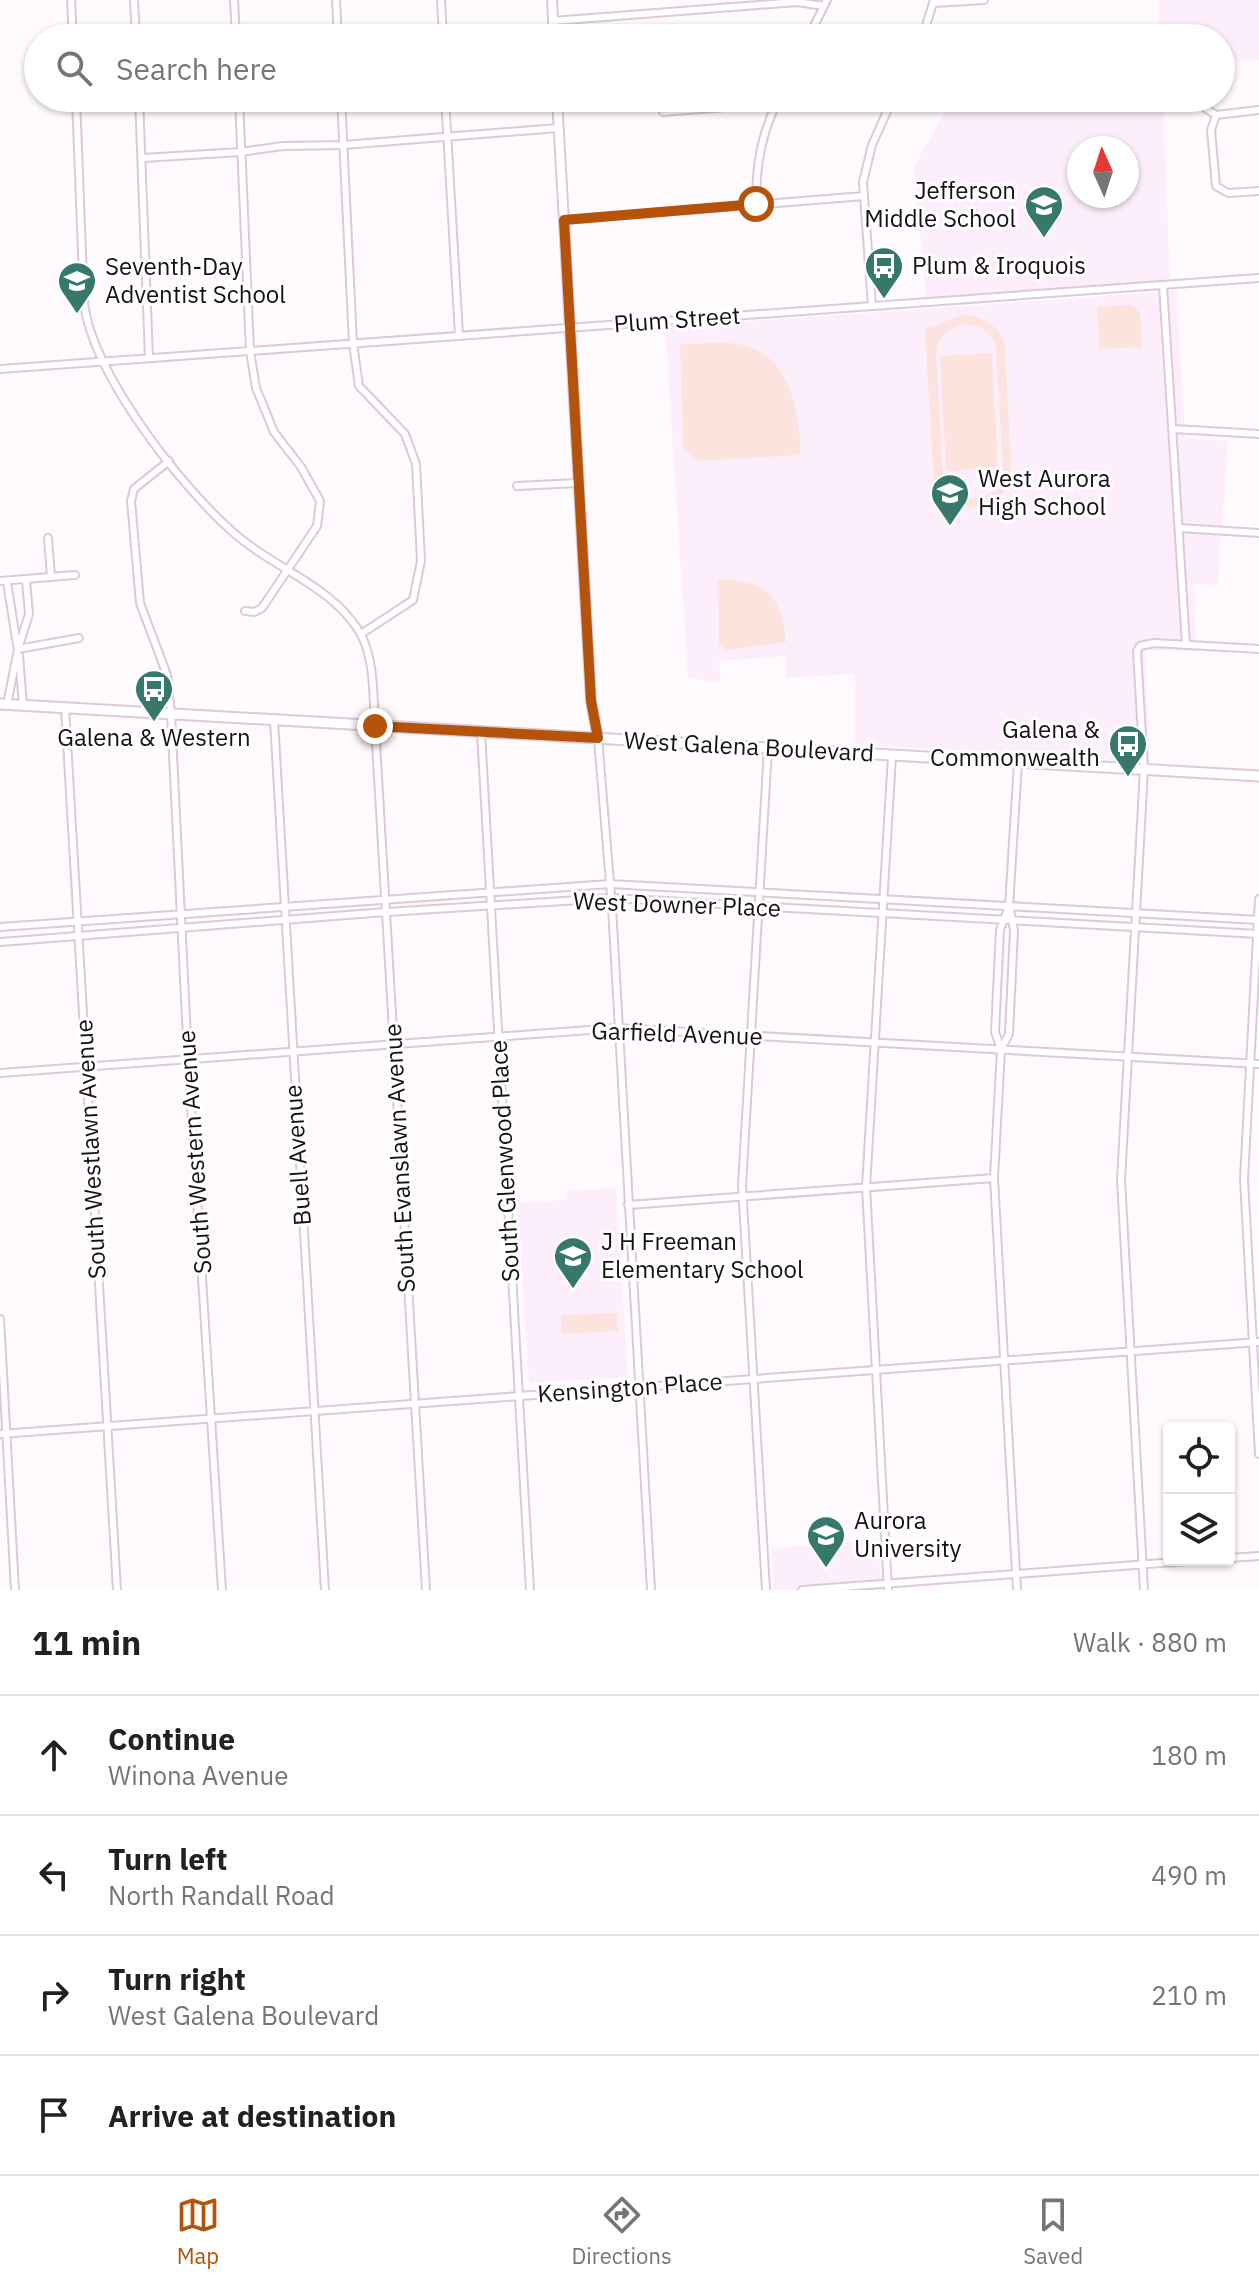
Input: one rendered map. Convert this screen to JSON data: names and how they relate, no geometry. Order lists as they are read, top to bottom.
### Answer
{
  "streets": {
    "main road": ["West Galena Boulevard"],
    "street": [
      "Plum Street",
      "West Downer Place",
      "Garfield Avenue",
      "South Westlawn Avenue",
      "South Western Avenue",
      "Buell Avenue",
      "South Evanslawn Avenue",
      "South Glenwood Place",
      "Kensington Place"
    ]
  },
  "crossings": [
    ["West Galena Boulevard", "South Westlawn Avenue"],
    ["West Galena Boulevard", "South Western Avenue"],
    ["West Galena Boulevard", "Buell Avenue"],
    ["West Galena Boulevard", "South Evanslawn Avenue"],
    ["West Galena Boulevard", "South Glenwood Place"],
    ["West Downer Place", "South Westlawn Avenue"],
    ["West Downer Place", "South Western Avenue"],
    ["West Downer Place", "Buell Avenue"],
    ["West Downer Place", "South Evanslawn Avenue"],
    ["West Downer Place", "South Glenwood Place"],
    ["Garfield Avenue", "South Westlawn Avenue"],
    ["Garfield Avenue", "South Western Avenue"],
    ["Garfield Avenue", "Buell Avenue"],
    ["Garfield Avenue", "South Evanslawn Avenue"],
    ["Garfield Avenue", "South Glenwood Place"],
    ["South Westlawn Avenue", "Kensington Place"],
    ["South Western Avenue", "Kensington Place"],
    ["Buell Avenue", "Kensington Place"],
    ["South Evanslawn Avenue", "Kensington Place"],
    ["South Glenwood Place", "Kensington Place"]
  ],
  "places": {
    "school or university": [
      "Jefferson Middle School",
      "Seventh-Day Adventist School",
      "West Aurora High School",
      "J H Freeman Elementary School",
      "Aurora University"
    ],
    "bus stop": ["Plum & Iroquois", "Galena & Western", "Galena & Commonwealth"]
  },
  "north": "top",
  "page": {
    "search": "Search here",
    "heading": ["11 min", "Walk · 880 m"],
    "list": [
      ["Continue", "Winona Avenue", "180 m"],
      ["Turn left", "North Randall Road", "490 m"],
      ["Turn right", "West Galena Boulevard", "210 m"],
      "Arrive at destination"
    ],
    "nav": ["Map", "Directions", "Saved"]
  }
}
